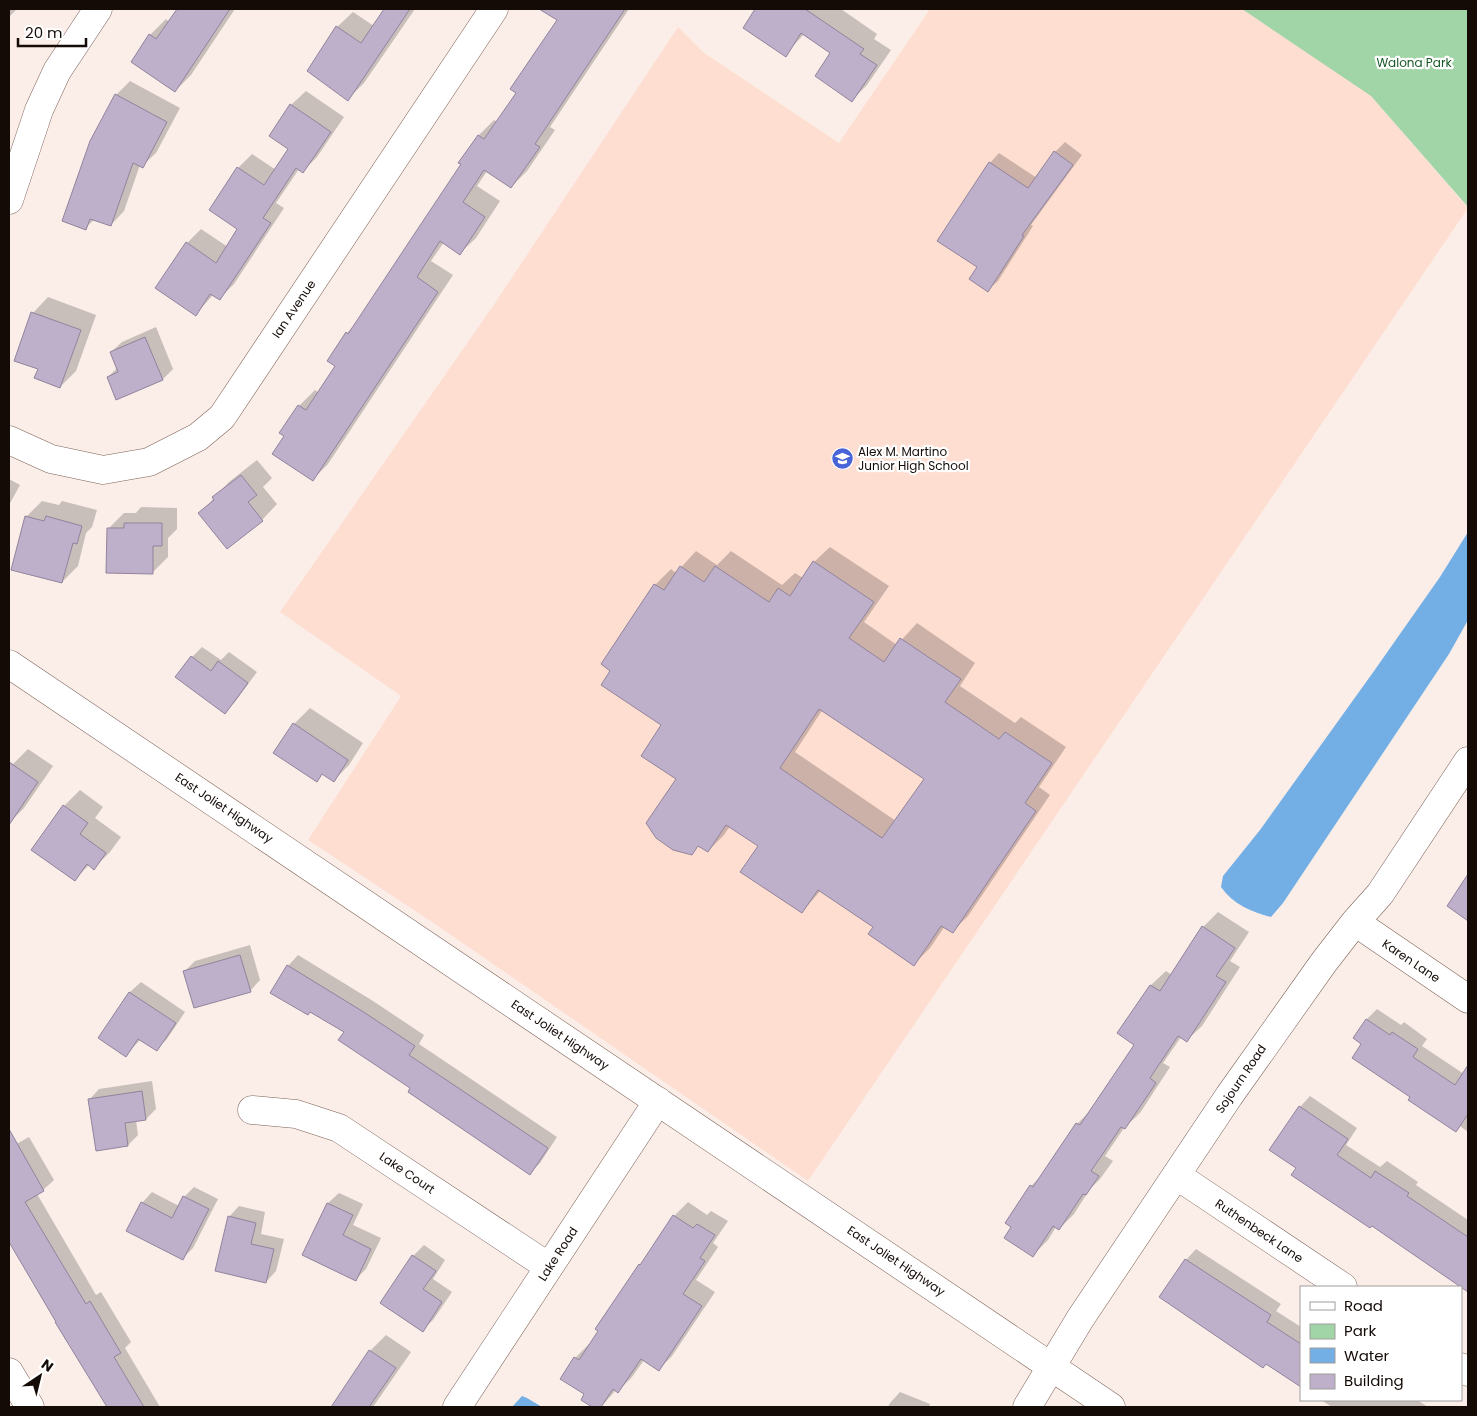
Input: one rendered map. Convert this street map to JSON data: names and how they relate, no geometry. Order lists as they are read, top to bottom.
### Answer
{
  "streets": {
    "street": [
      "Ian Avenue",
      "East Joliet Highway",
      "Karen Lane",
      "Sojourn Road",
      "Lake Court",
      "Ruthenbeck Lane",
      "Lake Road"
    ]
  },
  "crossings": [
    ["East Joliet Highway", "Sojourn Road"],
    ["East Joliet Highway", "Lake Road"],
    ["Karen Lane", "Sojourn Road"],
    ["Sojourn Road", "Ruthenbeck Lane"],
    ["Lake Court", "Lake Road"]
  ],
  "parks": ["Walona Park"],
  "places": {
    "school or university": ["Alex M. Martino Junior High School"]
  },
  "legend": [
    "Road",
    "Park",
    "Water",
    "Building"
  ],
  "scale_bar": "20 m",
  "north": "top right"
}
